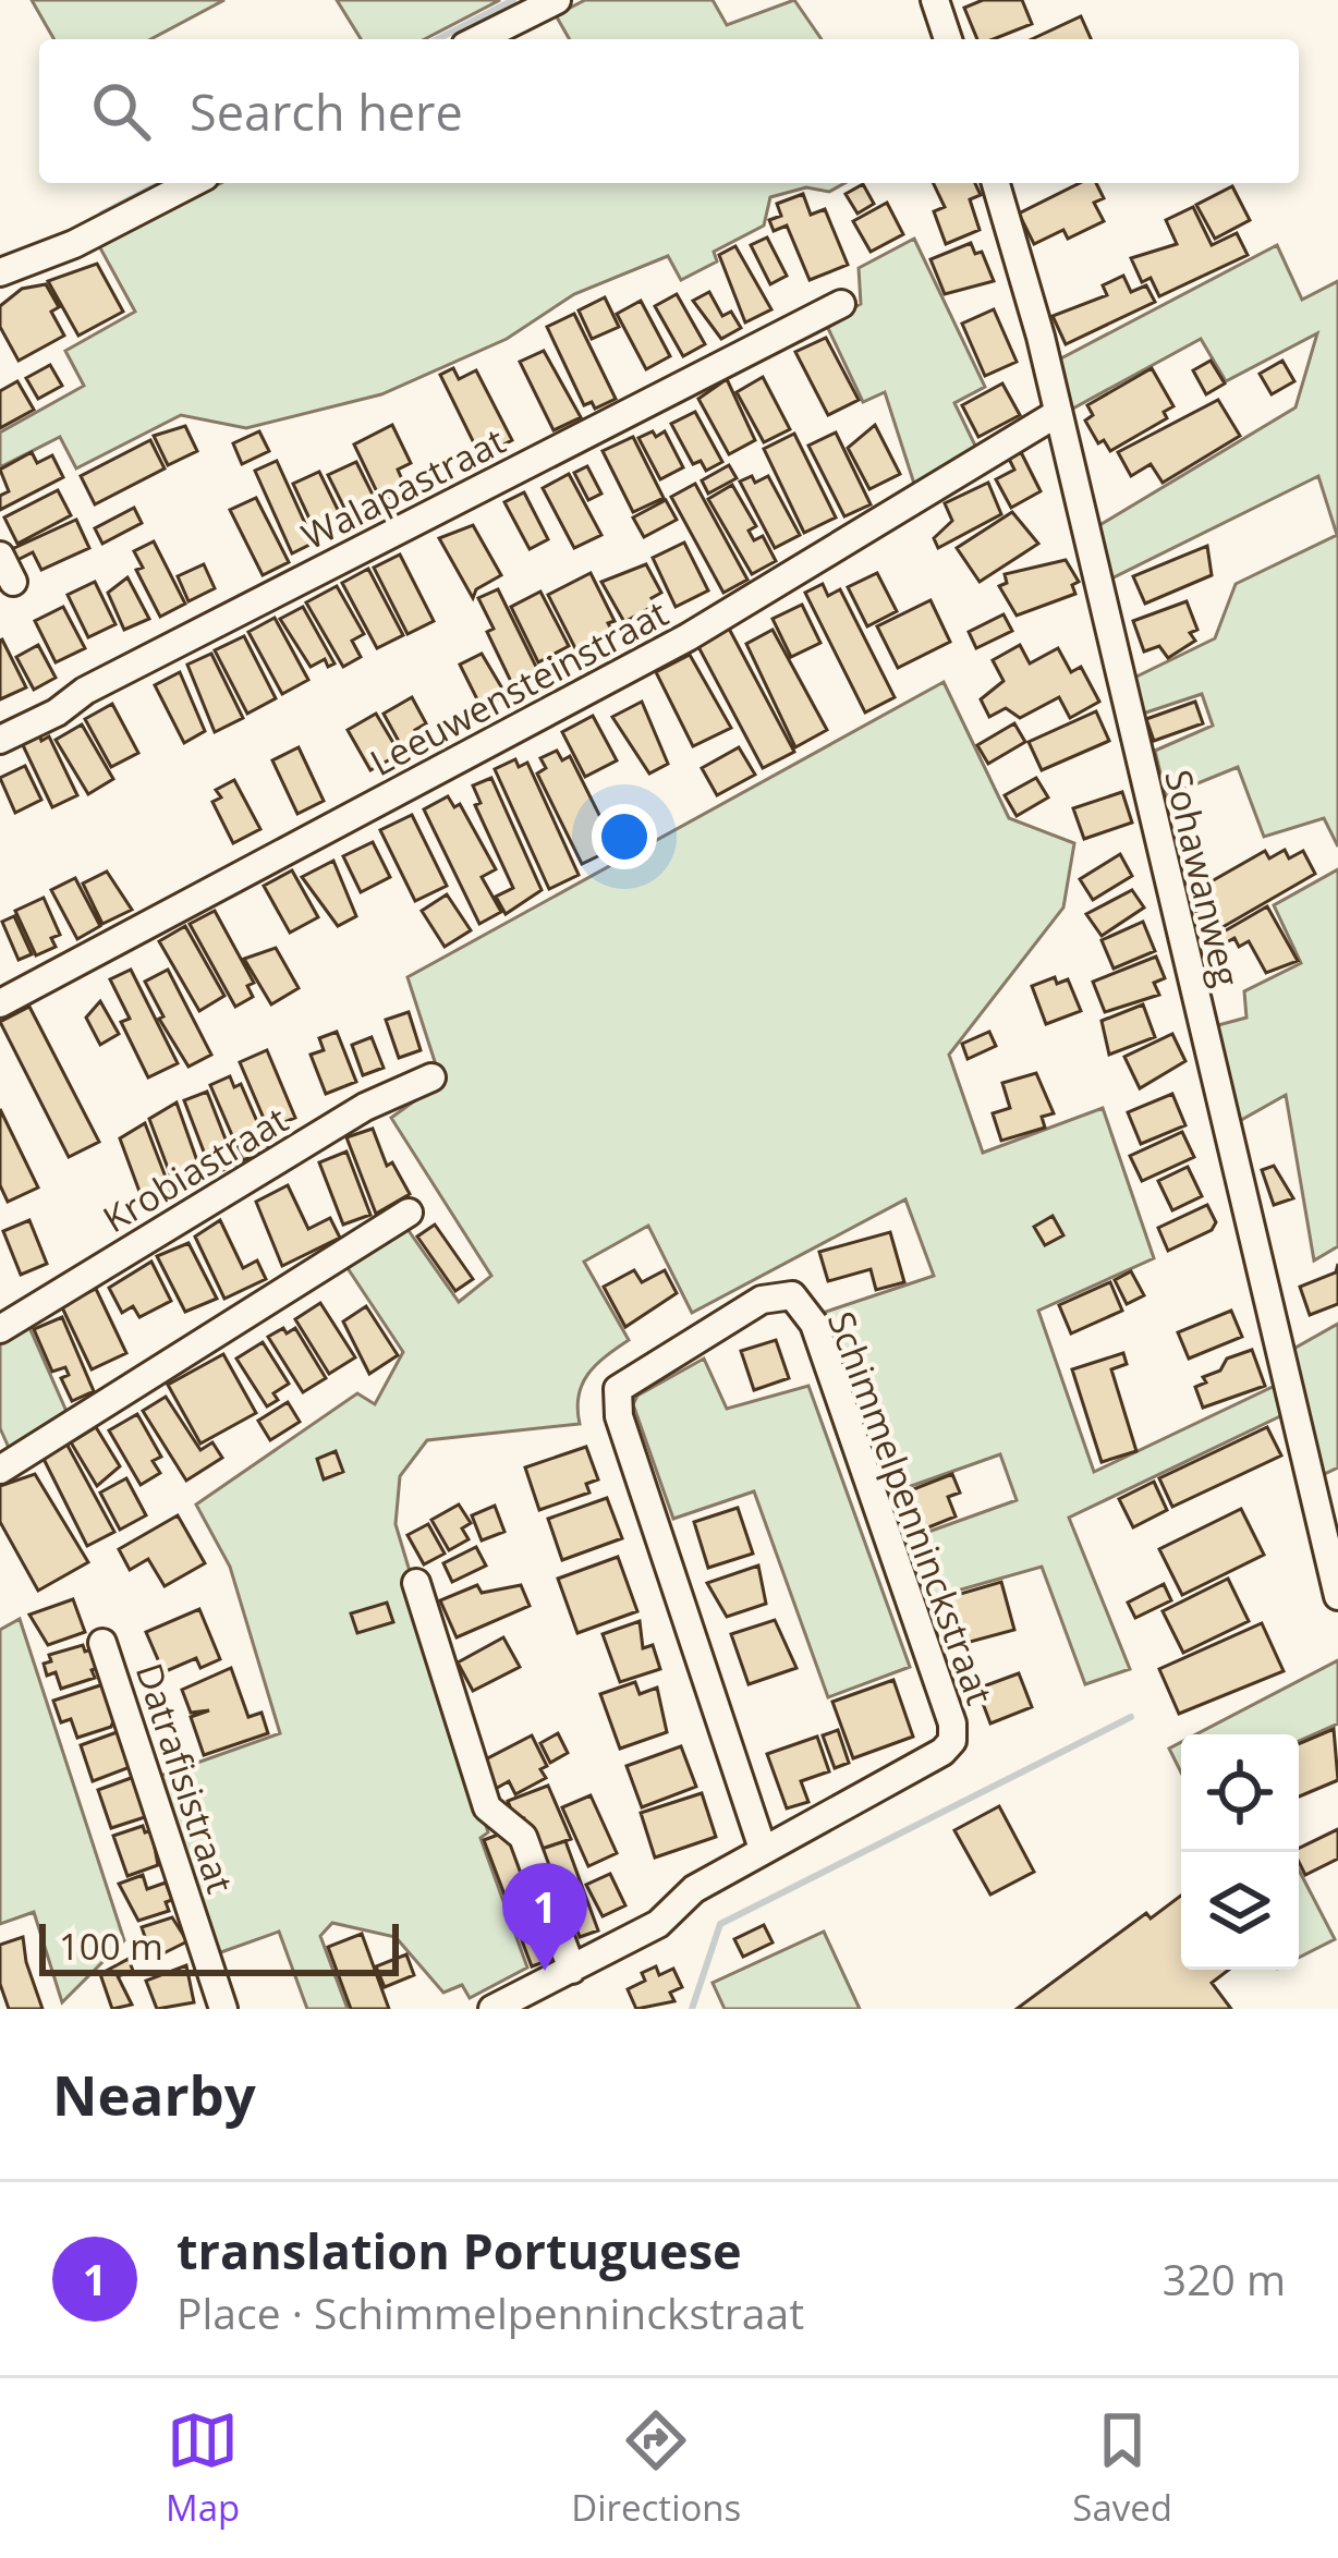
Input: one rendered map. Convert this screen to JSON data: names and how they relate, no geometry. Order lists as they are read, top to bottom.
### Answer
{
  "streets": {
    "street": [
      "Walapastraat",
      "Leeuwensteinstraat",
      "Sohawanweg",
      "Krobiastraat",
      "Schimmelpenninckstraat",
      "Datrafisistraat"
    ]
  },
  "crossings": [
    ["Leeuwensteinstraat", "Sohawanweg"]
  ],
  "scale_bar": "100 m",
  "page": {
    "search": "Search here",
    "pins": "1",
    "scale": "100 m",
    "heading": "Nearby",
    "list": [
      {
        "mark": "1",
        "name": "translation Portuguese",
        "note": "Place · Schimmelpenninckstraat",
        "value": "320 m"
      }
    ],
    "nav": ["Map", "Directions", "Saved"]
  }
}
